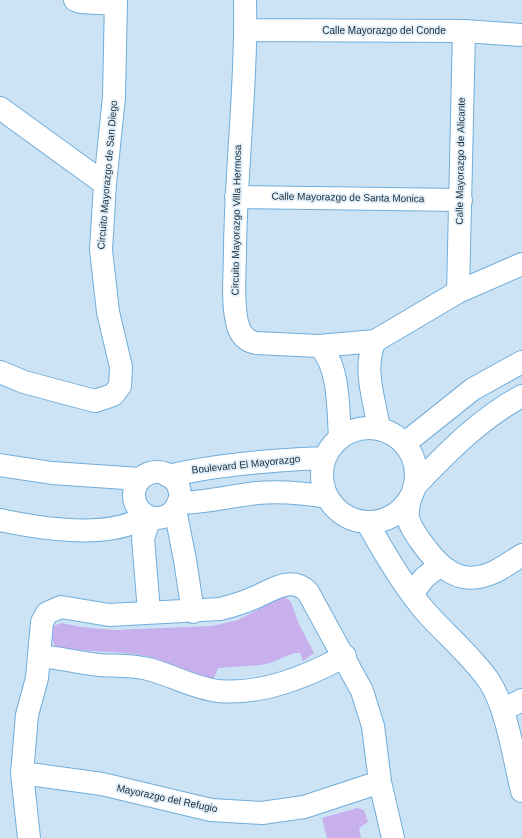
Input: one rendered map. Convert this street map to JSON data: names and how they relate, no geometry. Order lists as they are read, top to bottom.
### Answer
{
  "streets": {
    "street": [
      "Calle Mayorazgo del Conde",
      "Calle Mayorazgo de Alicante",
      "Circuito Mayorazgo de San Diego",
      "Calle Mayorazgo de Santa Monica",
      "Circuito Mayorazgo Villa Hermosa",
      "Boulevard El Mayorazgo",
      "Mayorazgo del Refugio"
    ]
  },
  "crossings": [
    ["Calle Mayorazgo del Conde", "Calle Mayorazgo de Alicante"],
    ["Calle Mayorazgo del Conde", "Circuito Mayorazgo Villa Hermosa"],
    ["Calle Mayorazgo de Alicante", "Calle Mayorazgo de Santa Monica"],
    ["Calle Mayorazgo de Santa Monica", "Circuito Mayorazgo Villa Hermosa"]
  ]
}
